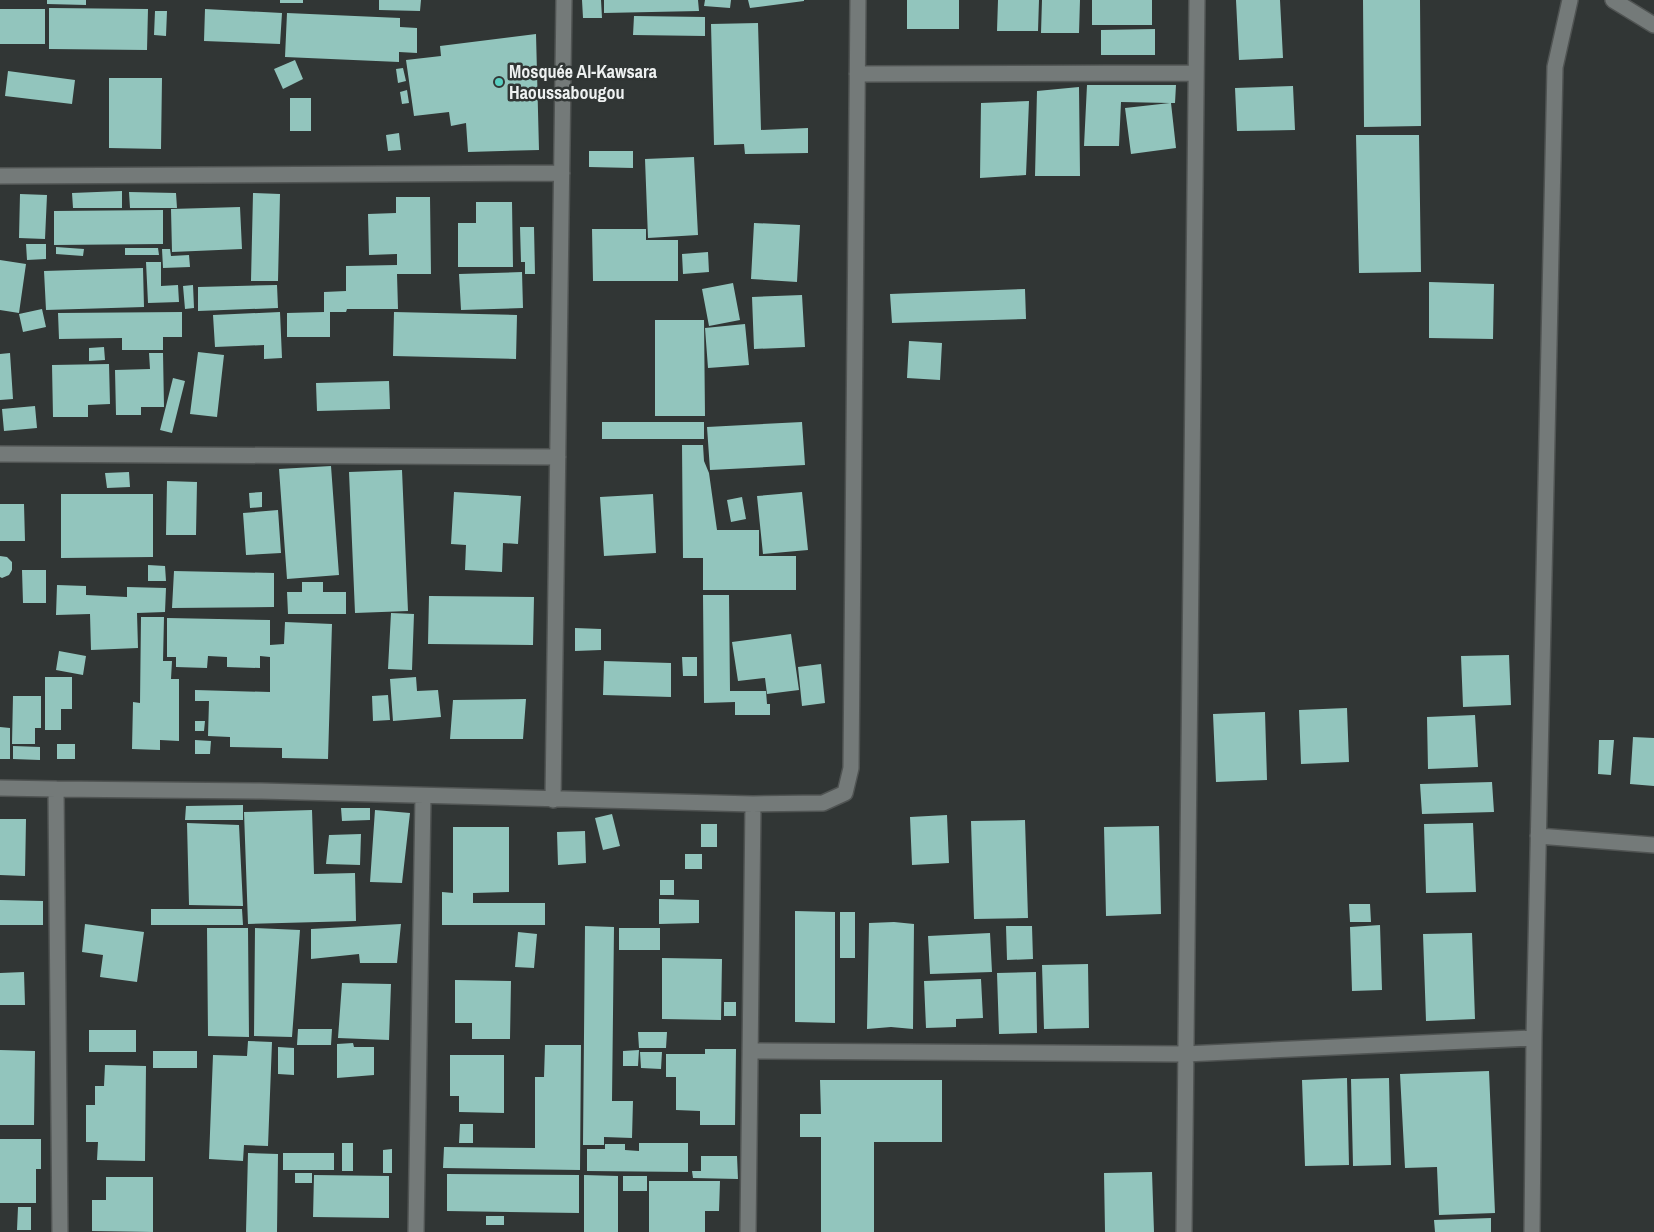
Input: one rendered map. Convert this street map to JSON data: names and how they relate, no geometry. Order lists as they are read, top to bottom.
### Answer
{
  "places": ["Mosquée Al-Kawsara Haoussabougou"]
}
